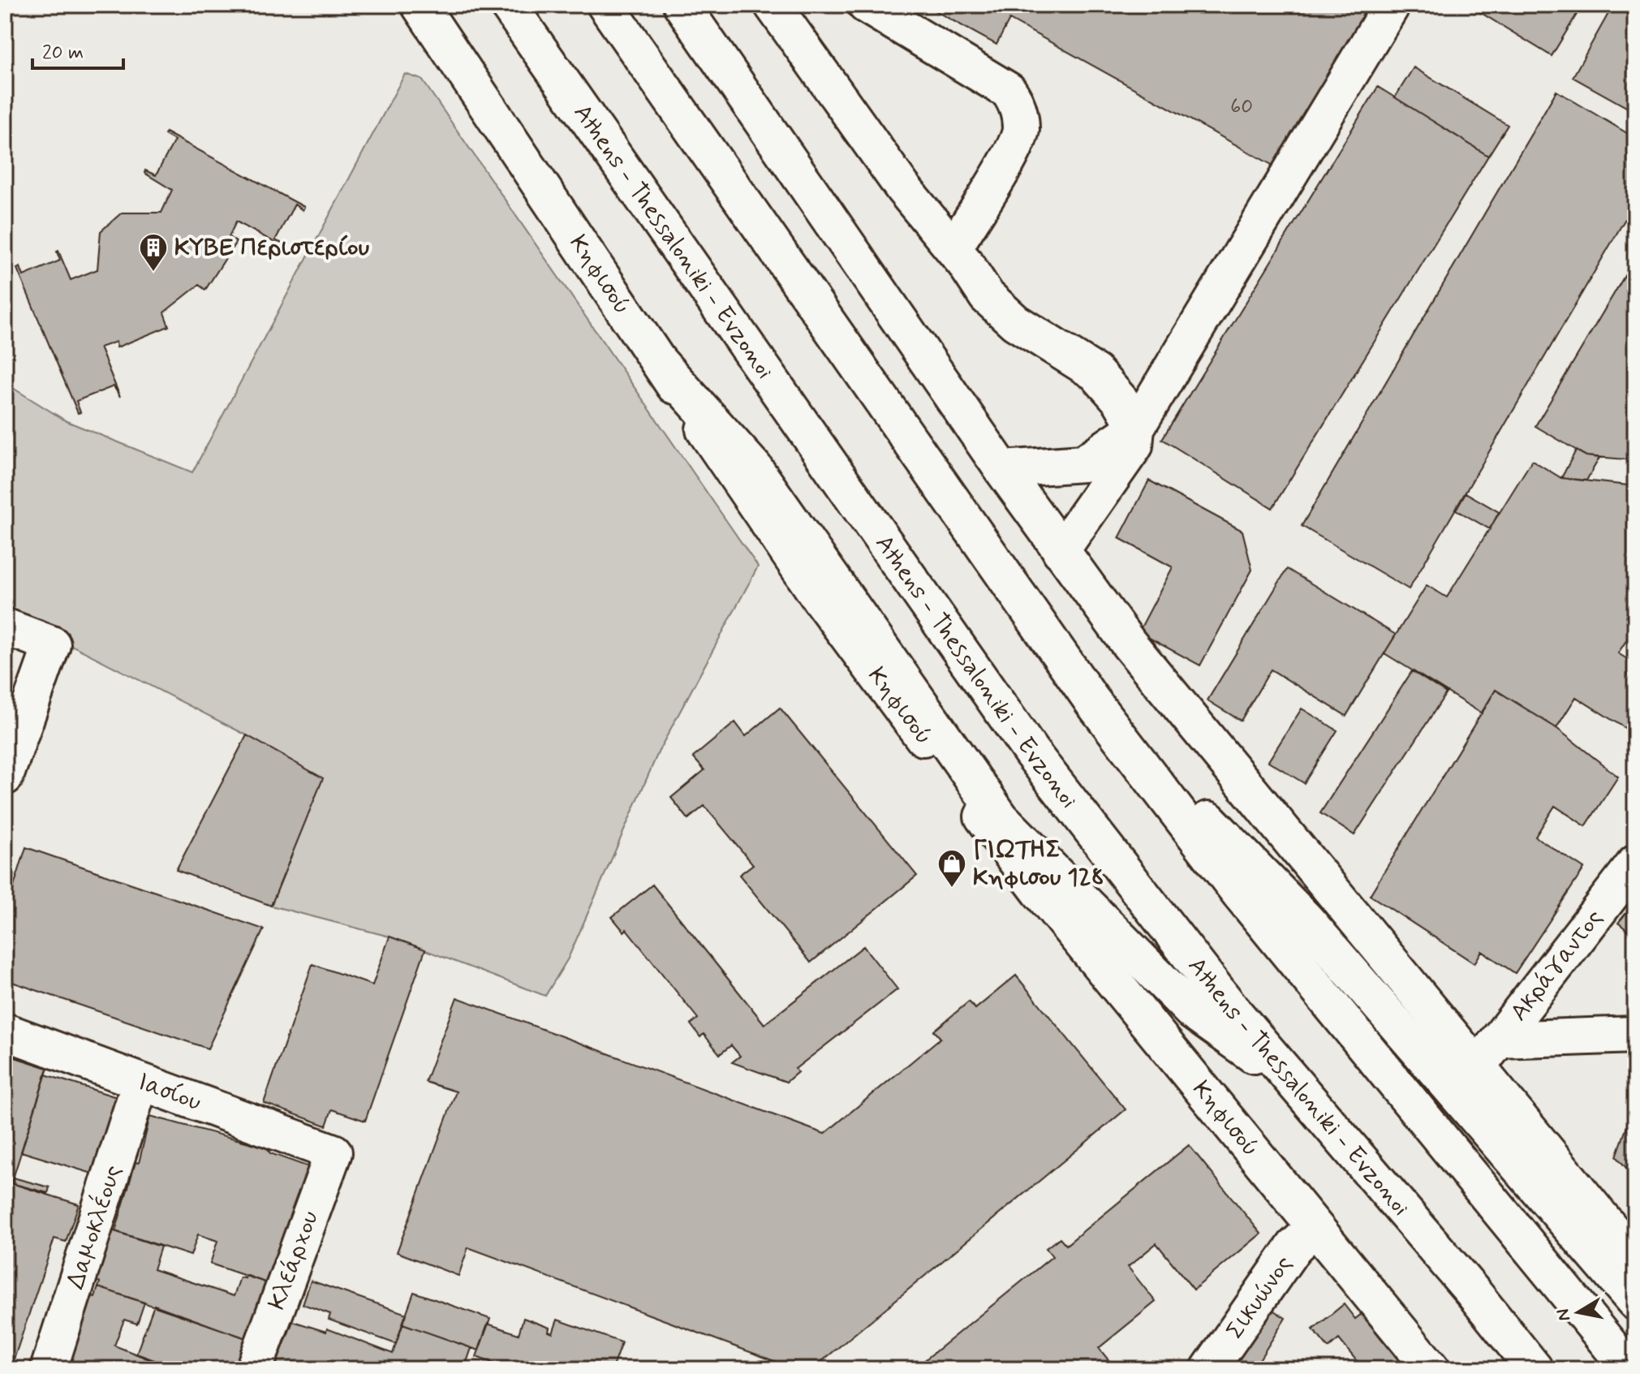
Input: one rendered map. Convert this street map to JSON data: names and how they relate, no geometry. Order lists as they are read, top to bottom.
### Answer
{
  "streets": {
    "main road": [
      "Athens - Thessaloniki - Evzonoi",
      "Κηφισού",
      "Ακράγαντος",
      "Ιασίου",
      "Δαμοκλέους",
      "Κλεάρχου",
      "Σικυώνος"
    ]
  },
  "crossings": [
    ["Κηφισού", "Σικυώνος"],
    ["Ιασίου", "Δαμοκλέους"],
    ["Ιασίου", "Κλεάρχου"]
  ],
  "places": {
    "building": ["ΚΥΒΕ Περιστερίου"],
    "shop": ["ΓΙΩΤΗΣ Κηφισου 128"]
  },
  "house_numbers": ["60"],
  "scale_bar": "20 m",
  "north": "left"
}
